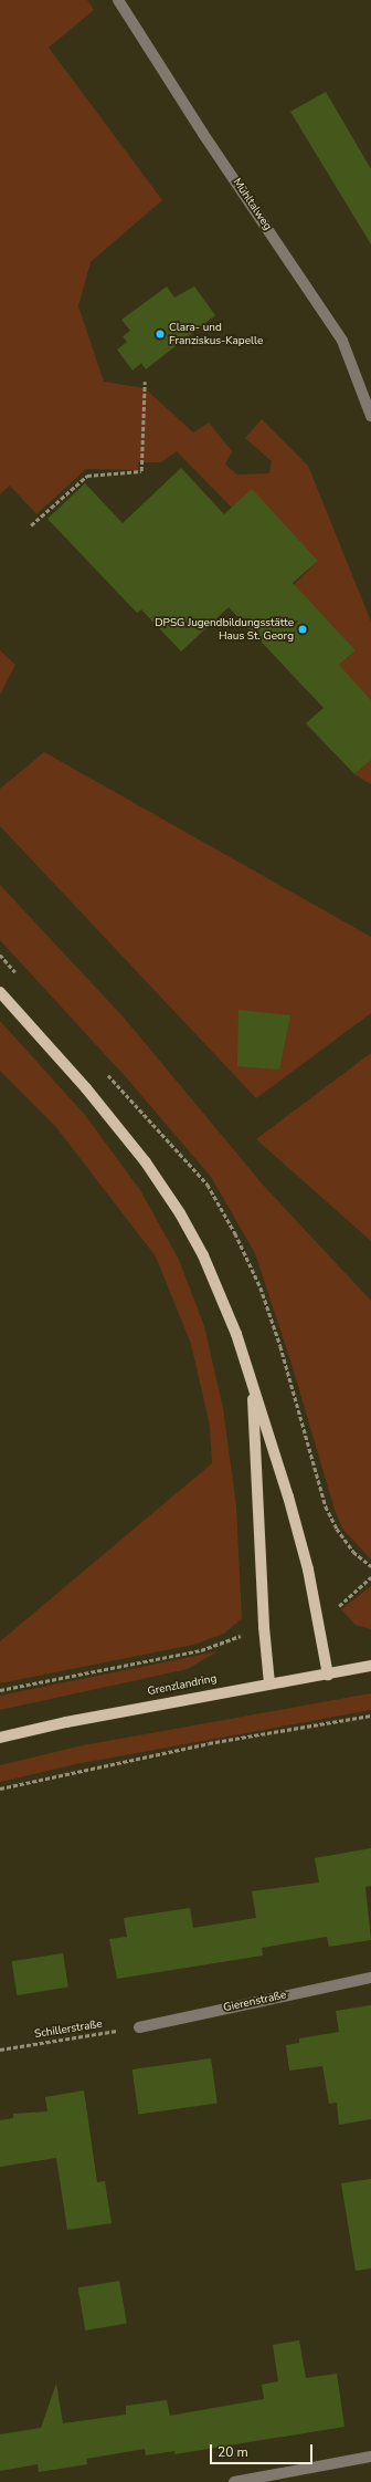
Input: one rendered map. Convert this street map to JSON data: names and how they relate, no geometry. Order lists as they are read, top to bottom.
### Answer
{
  "streets": {
    "main road": ["Grenzlandring"],
    "street": ["Mühltalweg", "Gierenstraße"],
    "path": ["Schillerstraße"]
  },
  "crossings": [
    ["Gierenstraße", "Schillerstraße"]
  ],
  "places": ["Clara- und Franziskus-Kapelle", "DPSG Jugendbildungsstätte Haus St. Georg"],
  "scale_bar": "20 m"
}
